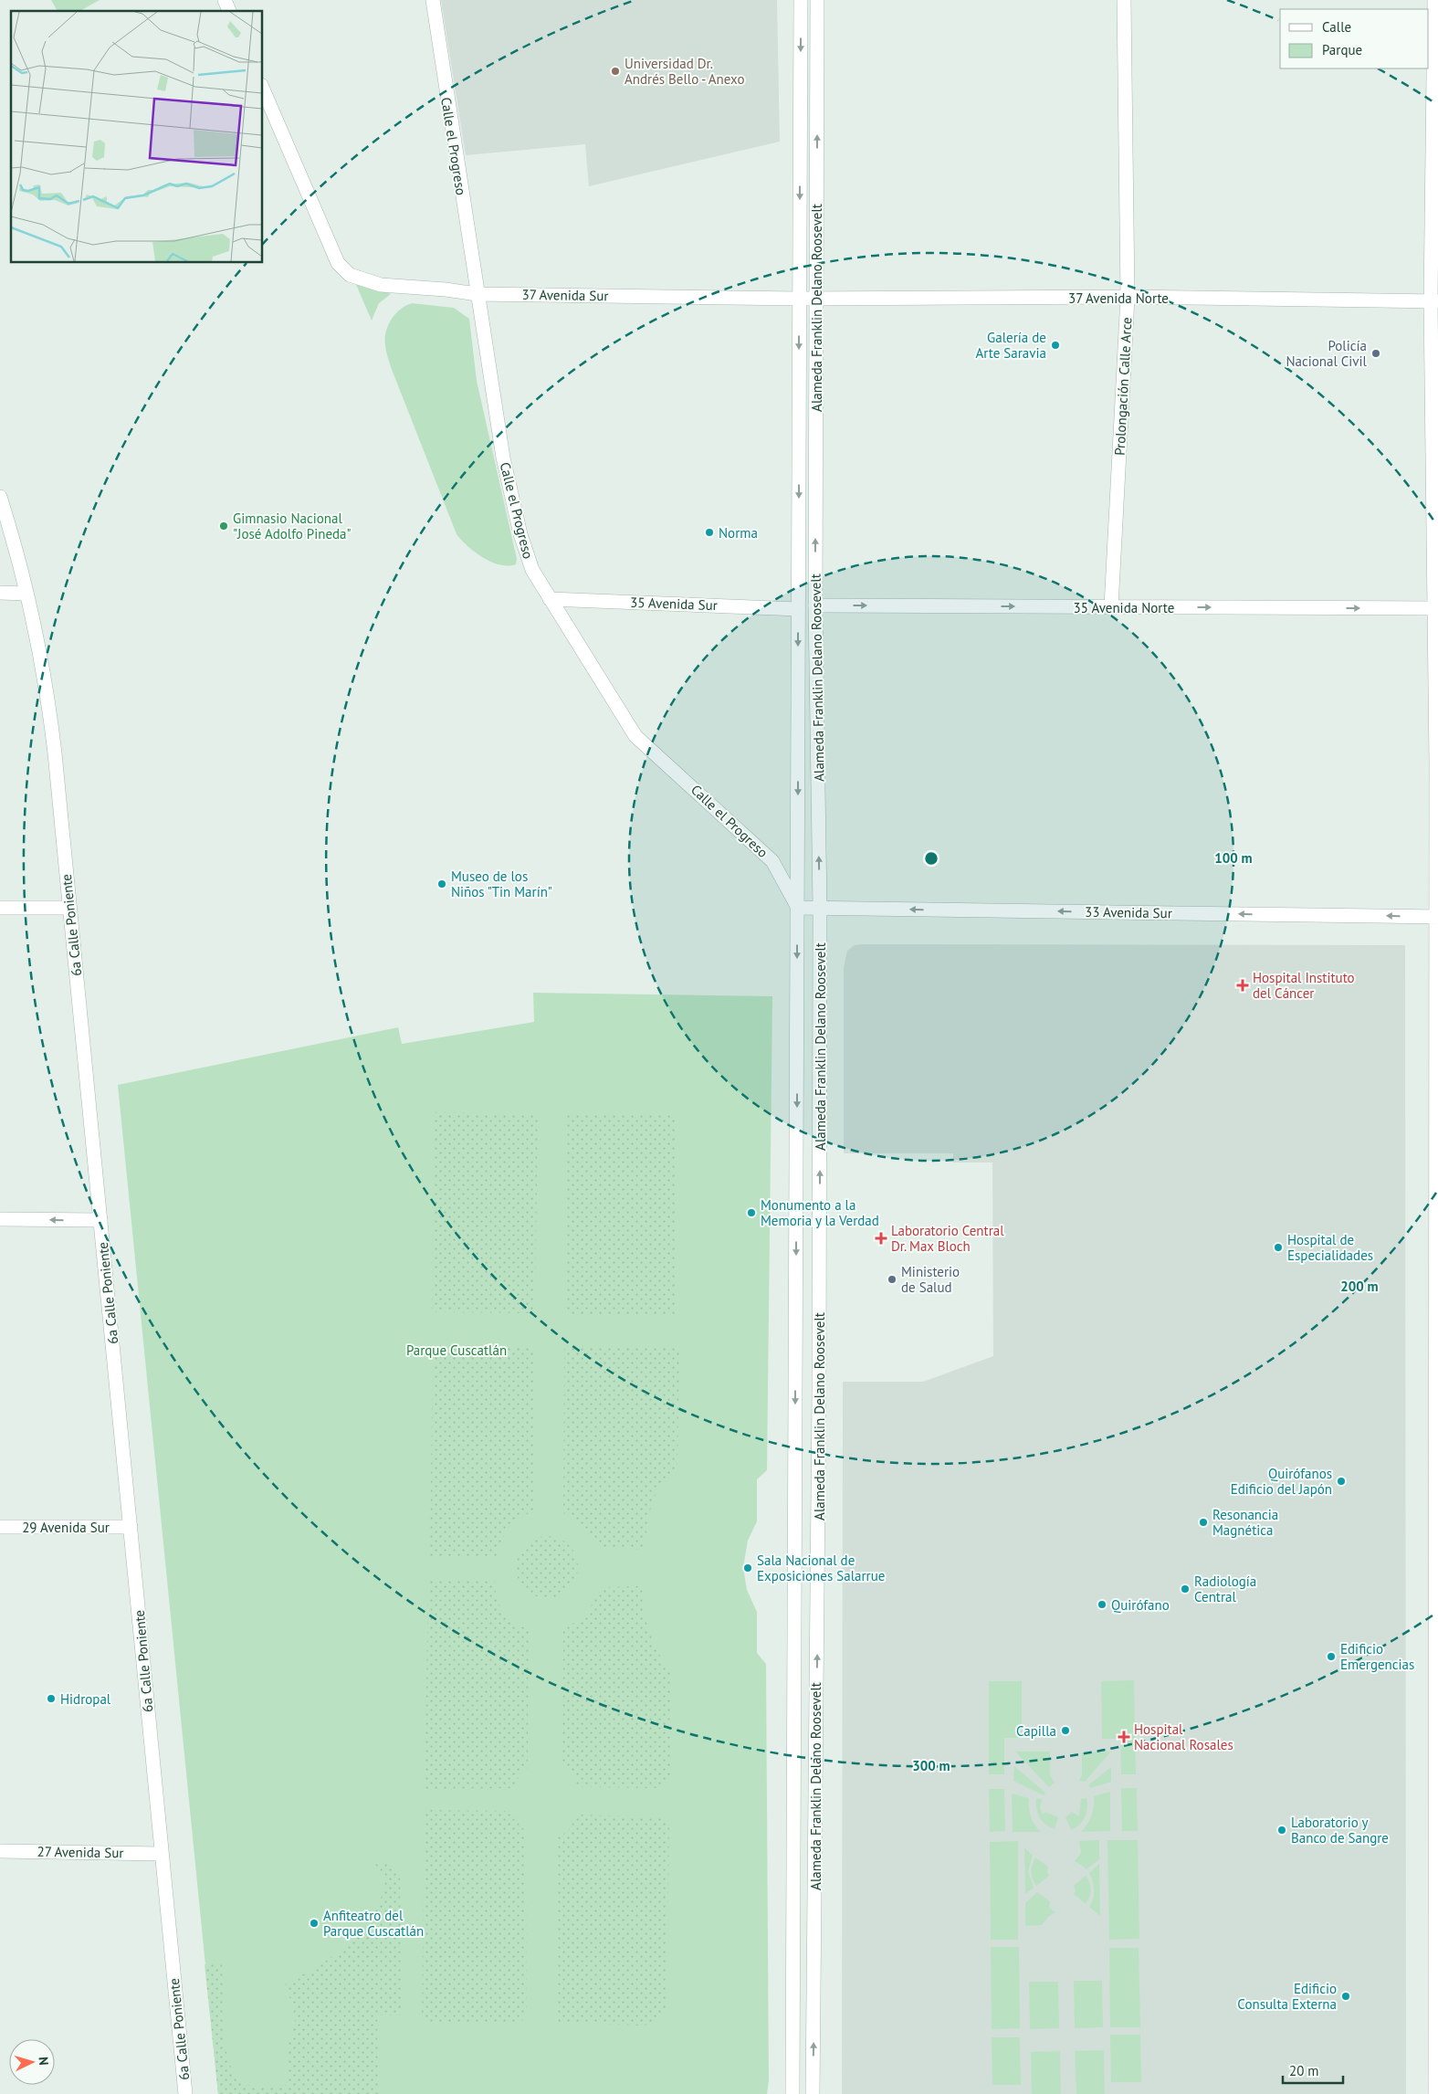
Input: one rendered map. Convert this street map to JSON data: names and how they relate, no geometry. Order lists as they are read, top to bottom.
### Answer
{
  "streets": {
    "street": [
      "Calle el Progreso",
      "37 Avenida Sur",
      "37 Avenida Norte",
      "Alameda Franklin Delano Roosevelt",
      "Prolongación Calle Arce",
      "35 Avenida Sur",
      "35 Avenida Norte",
      "33 Avenida Sur",
      "6a Calle Poniente",
      "29 Avenida Sur",
      "27 Avenida Sur"
    ]
  },
  "crossings": [
    ["Calle el Progreso", "37 Avenida Sur"],
    ["Calle el Progreso", "Alameda Franklin Delano Roosevelt"],
    ["Calle el Progreso", "35 Avenida Sur"],
    ["37 Avenida Sur", "37 Avenida Norte"],
    ["37 Avenida Sur", "Alameda Franklin Delano Roosevelt"],
    ["37 Avenida Norte", "Alameda Franklin Delano Roosevelt"],
    ["37 Avenida Norte", "Prolongación Calle Arce"],
    ["Alameda Franklin Delano Roosevelt", "35 Avenida Sur"],
    ["Alameda Franklin Delano Roosevelt", "35 Avenida Norte"],
    ["Alameda Franklin Delano Roosevelt", "33 Avenida Sur"],
    ["Prolongación Calle Arce", "35 Avenida Norte"],
    ["6a Calle Poniente", "29 Avenida Sur"],
    ["6a Calle Poniente", "27 Avenida Sur"]
  ],
  "one_way": ["35 Avenida Norte", "33 Avenida Sur"],
  "parks": ["Parque Cuscatlán"],
  "places": {
    "other": [
      "Universidad Dr. Andrés Bello - Anexo",
      "Galería de Arte Saravia",
      "Policía Nacional Civil",
      "Gimnasio Nacional \"José Adolfo Pineda\"",
      "Norma",
      "Museo de los Niños \"Tin Marín\"",
      "Monumento a la Memoria y la Verdad",
      "Hospital de Especialidades",
      "Ministerio de Salud",
      "Quirófanos Edificio del Japón",
      "Resonancia Magnética",
      "Sala Nacional de Exposiciones Salarrue",
      "Radiología Central",
      "Quirófano",
      "Edificio Emergencias",
      "Hidropal",
      "Capilla",
      "Laboratorio y Banco de Sangre",
      "Anfiteatro del Parque Cuscatlán",
      "Edificio Consulta Externa"
    ],
    "health": ["Hospital Instituto del Cáncer", "Laboratorio Central Dr. Max Bloch", "Hospital Nacional Rosales"]
  },
  "legend": ["Calle", "Parque"],
  "scale_bar": "20 m",
  "north": "right",
  "rings": ["100 m", "200 m", "300 m"]
}
